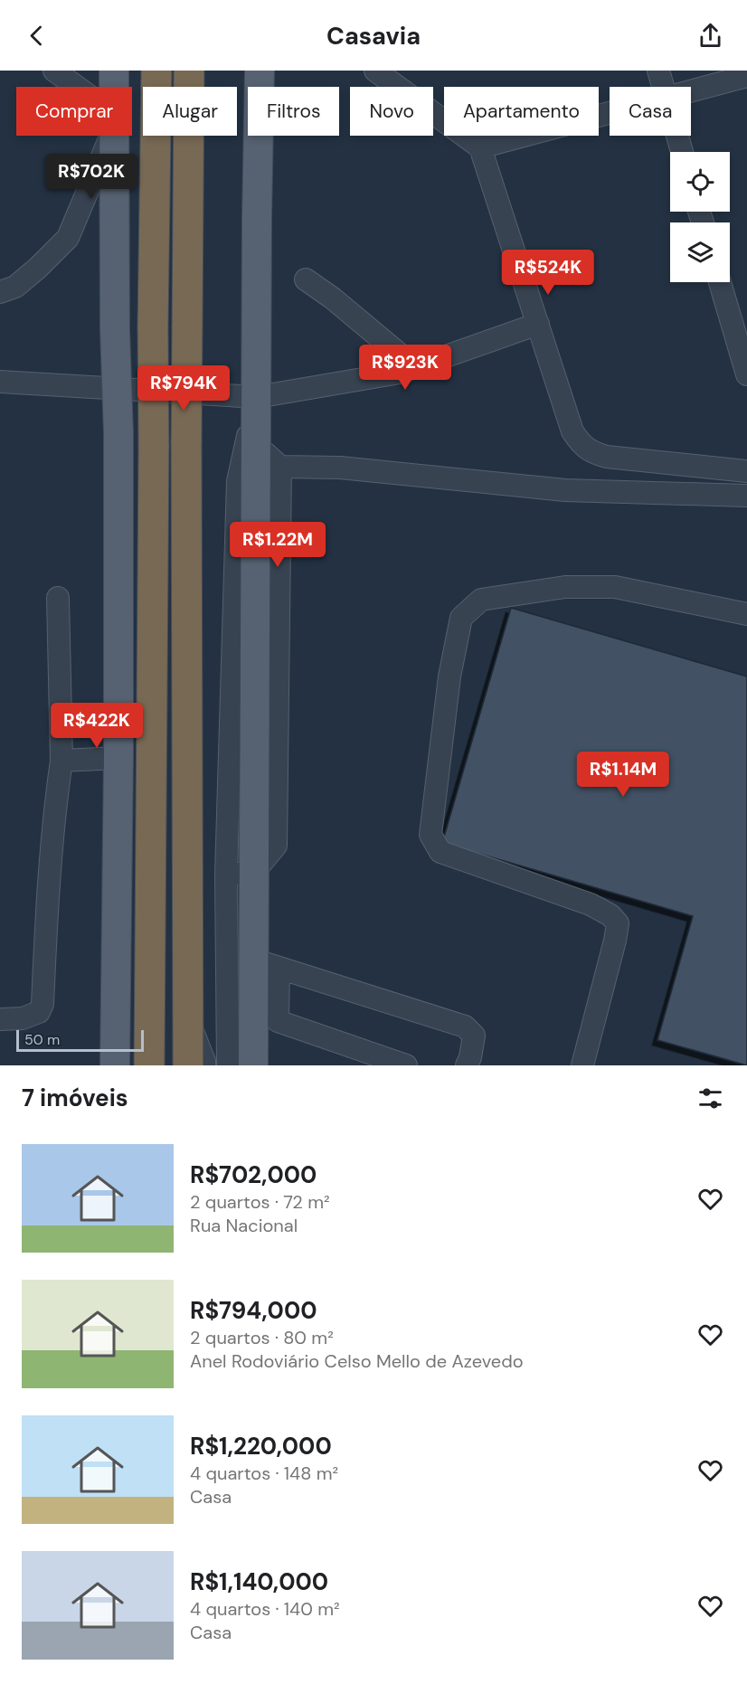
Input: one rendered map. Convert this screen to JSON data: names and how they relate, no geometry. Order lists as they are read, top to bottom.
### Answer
{
  "scale_bar": "50 m",
  "page": {
    "header": "Casavia",
    "chip": [
      "Comprar",
      "Alugar",
      "Filtros",
      "Novo",
      "Apartamento",
      "Casa"
    ],
    "price": [
      "R$702K",
      "R$524K",
      "R$923K",
      "R$794K",
      "R$1.22M",
      "R$422K",
      "R$1.14M"
    ],
    "scale": "50 m",
    "heading": "7 imóveis",
    "list": [
      {
        "name": "R$702,000",
        "note": "2 quartos · 72 m² · Rua Nacional"
      },
      {
        "name": "R$794,000",
        "note": "2 quartos · 80 m² · Anel Rodoviário Celso Mello de Azevedo"
      },
      {
        "name": "R$1,220,000",
        "note": "4 quartos · 148 m² · Casa"
      },
      {
        "name": "R$1,140,000",
        "note": "4 quartos · 140 m² · Casa"
      }
    ]
  }
}
